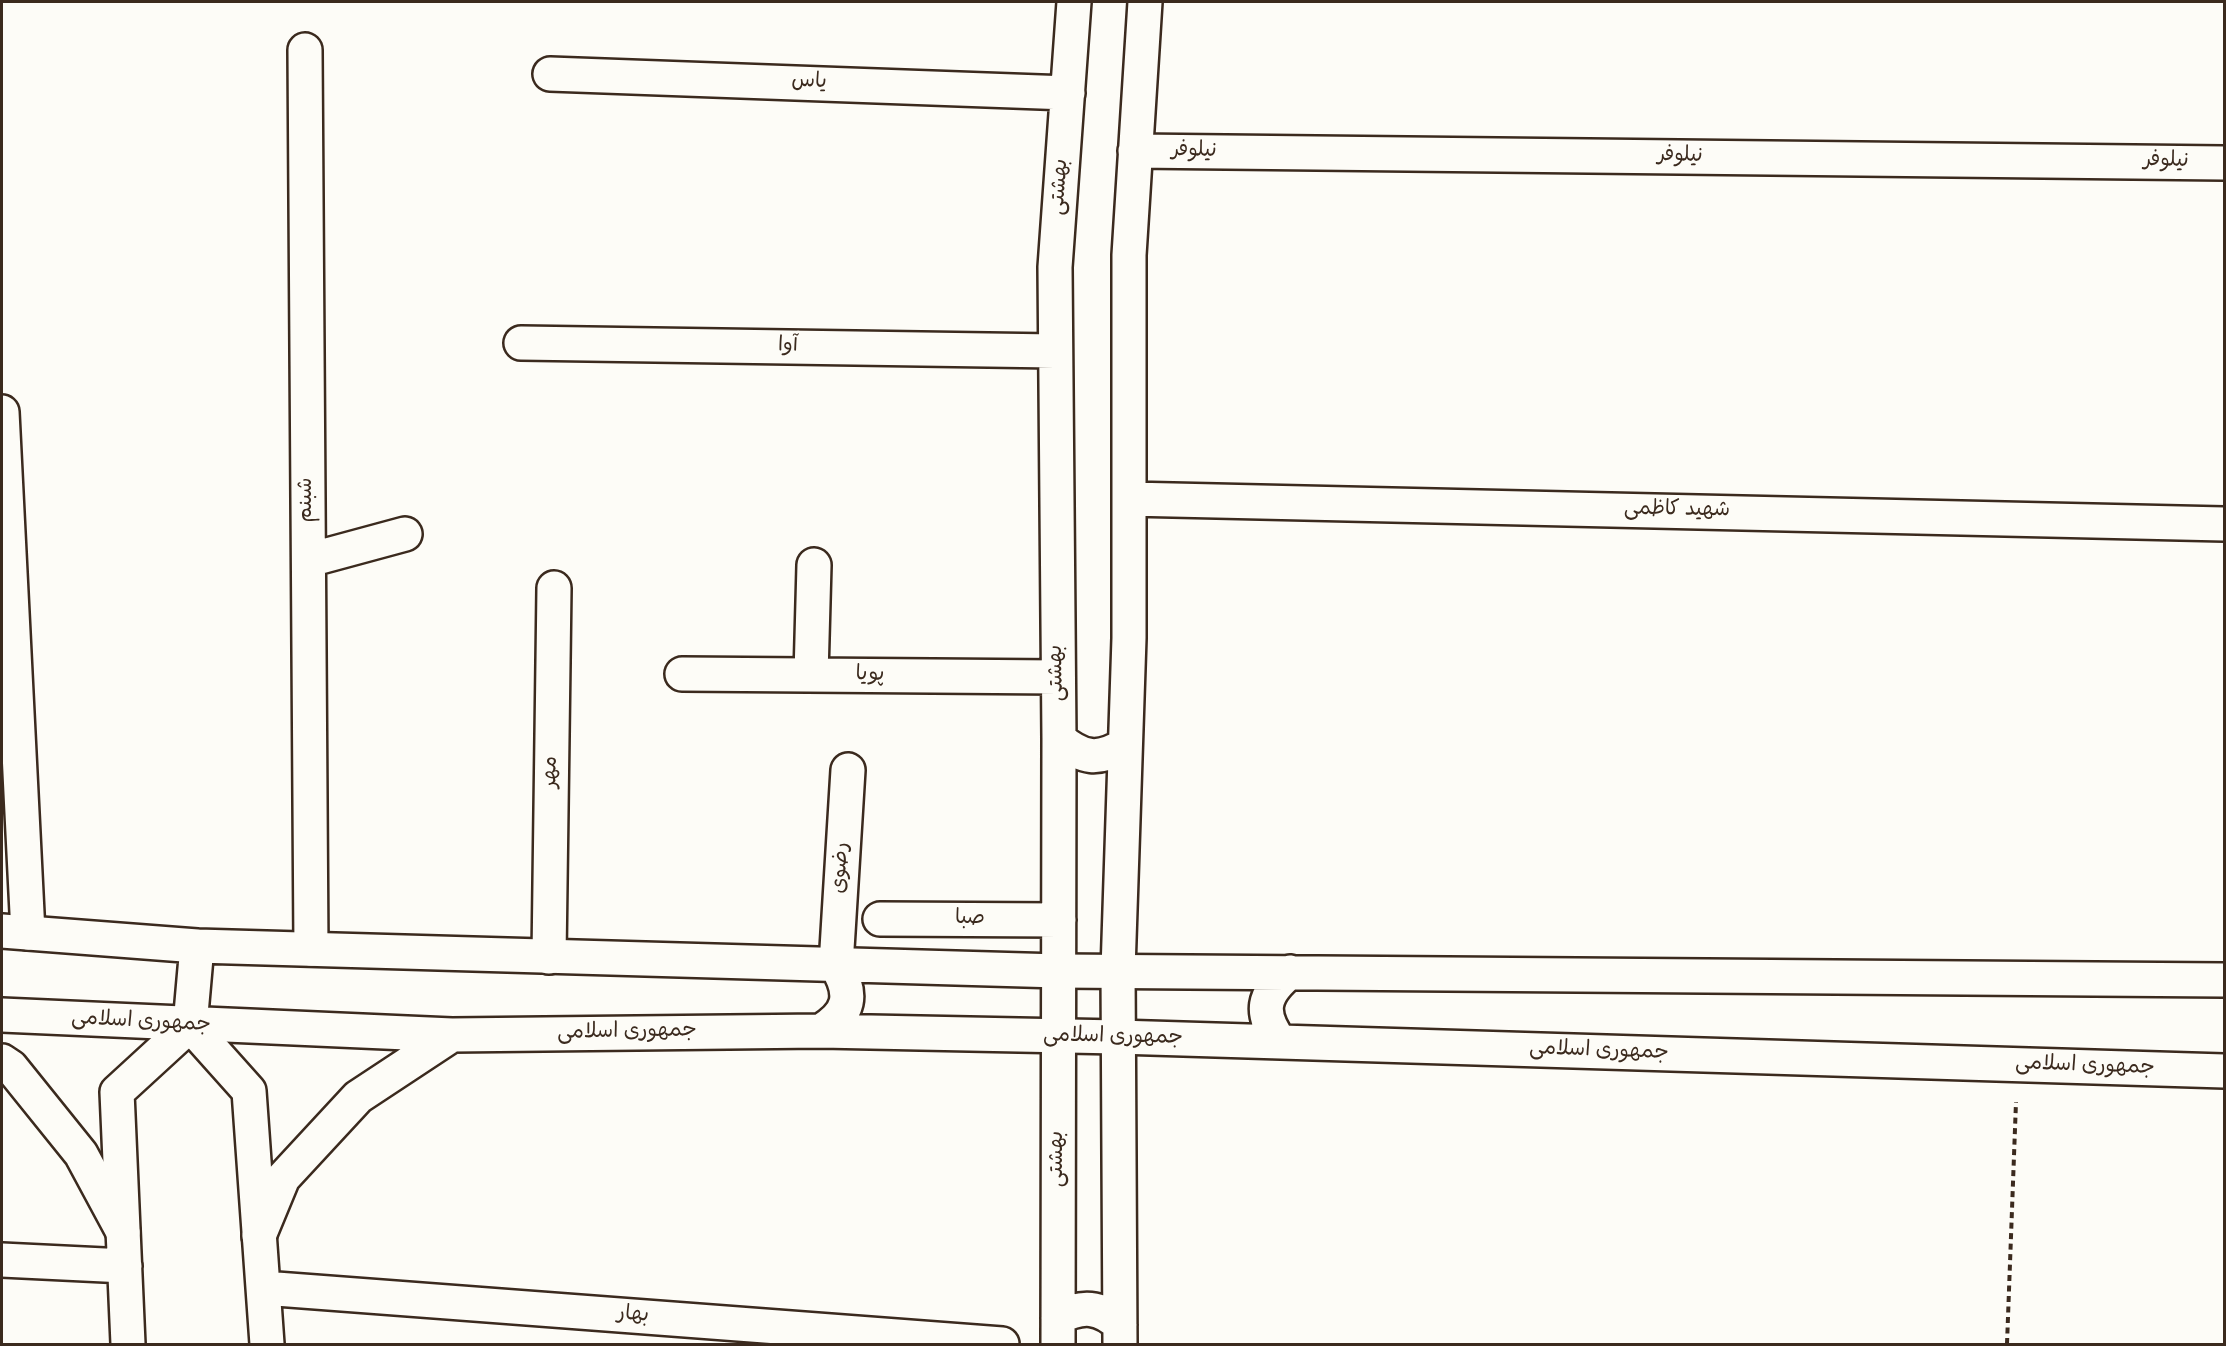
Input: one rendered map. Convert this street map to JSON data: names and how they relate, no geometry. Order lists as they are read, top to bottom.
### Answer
{
  "streets": {
    "street": [
      "یاس",
      "نیلوفر",
      "بهشتی",
      "آوا",
      "شبنم",
      "شهید کاظمی",
      "پویا",
      "مهر",
      "رضوی",
      "صبا",
      "جمهوری اسلامی",
      "بهار"
    ]
  },
  "crossings": [
    ["یاس", "بهشتی"],
    ["بهشتی", "آوا"],
    ["بهشتی", "پویا"],
    ["بهشتی", "صبا"],
    ["بهشتی", "جمهوری اسلامی"]
  ]
}
